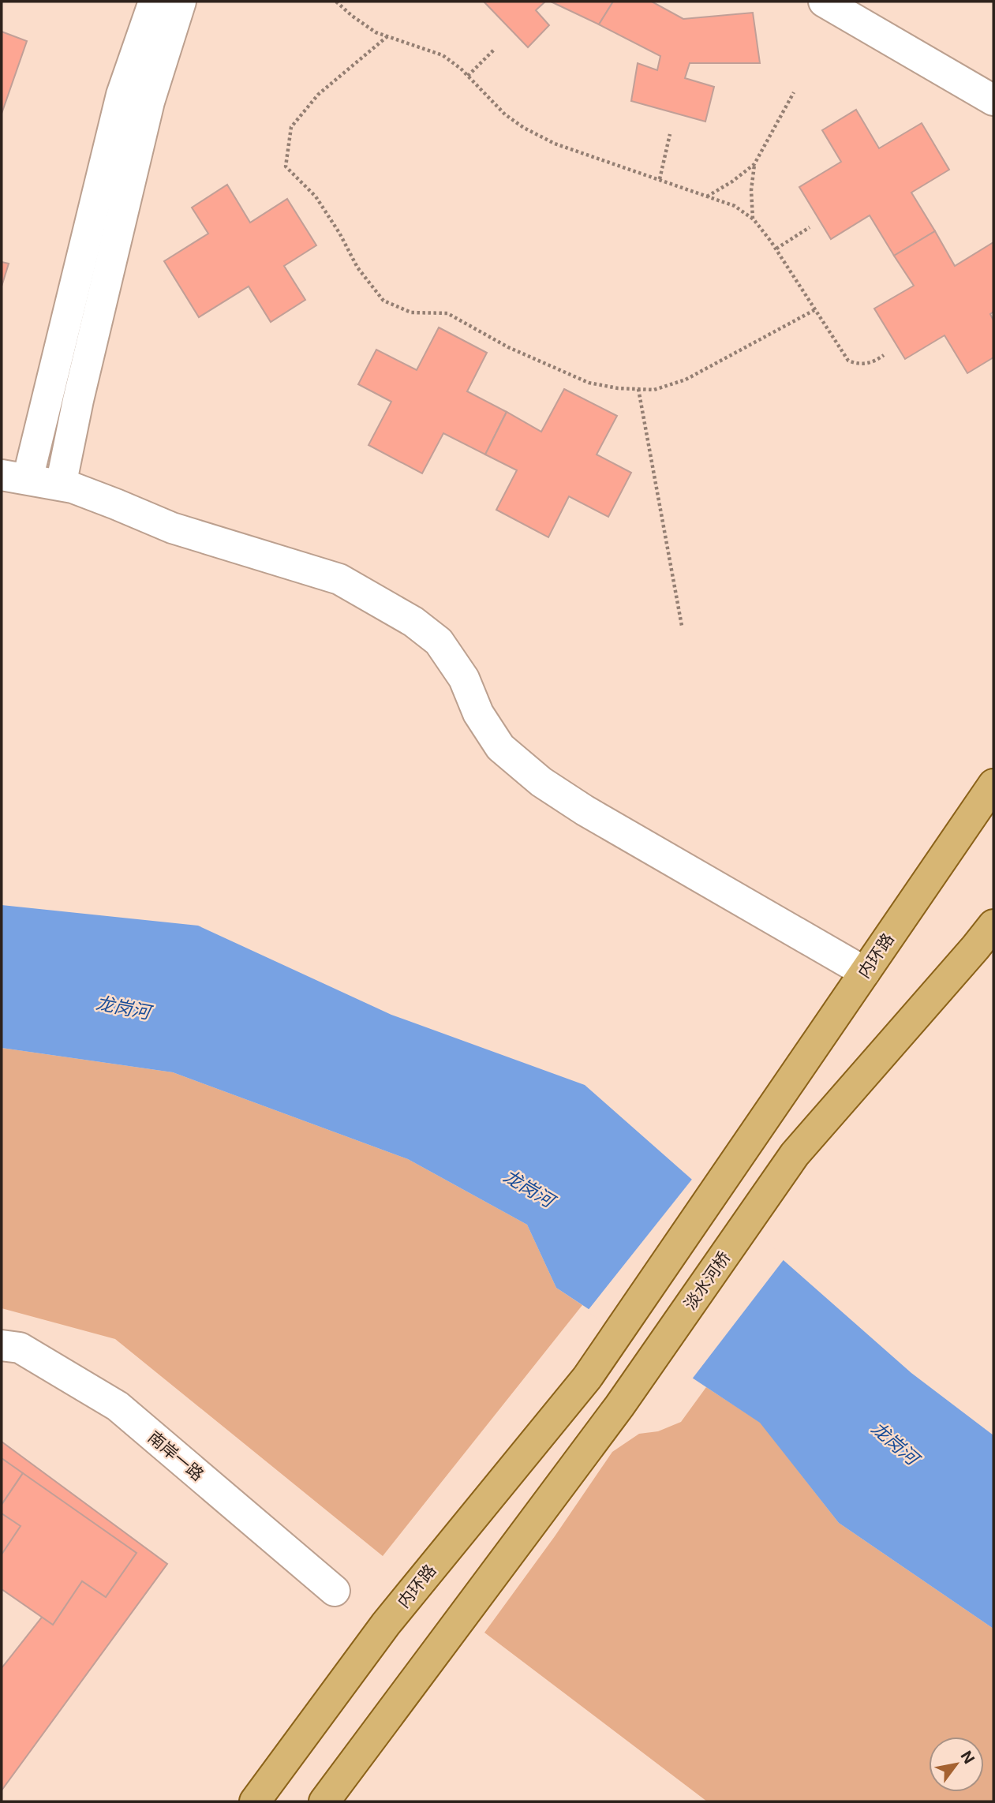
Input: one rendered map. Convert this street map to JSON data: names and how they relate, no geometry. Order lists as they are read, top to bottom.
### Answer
{
  "streets": {
    "main road": ["内环路", "淡水河桥"],
    "street": ["南岸一路"]
  },
  "water": ["龙岗河"],
  "north": "top right"
}
